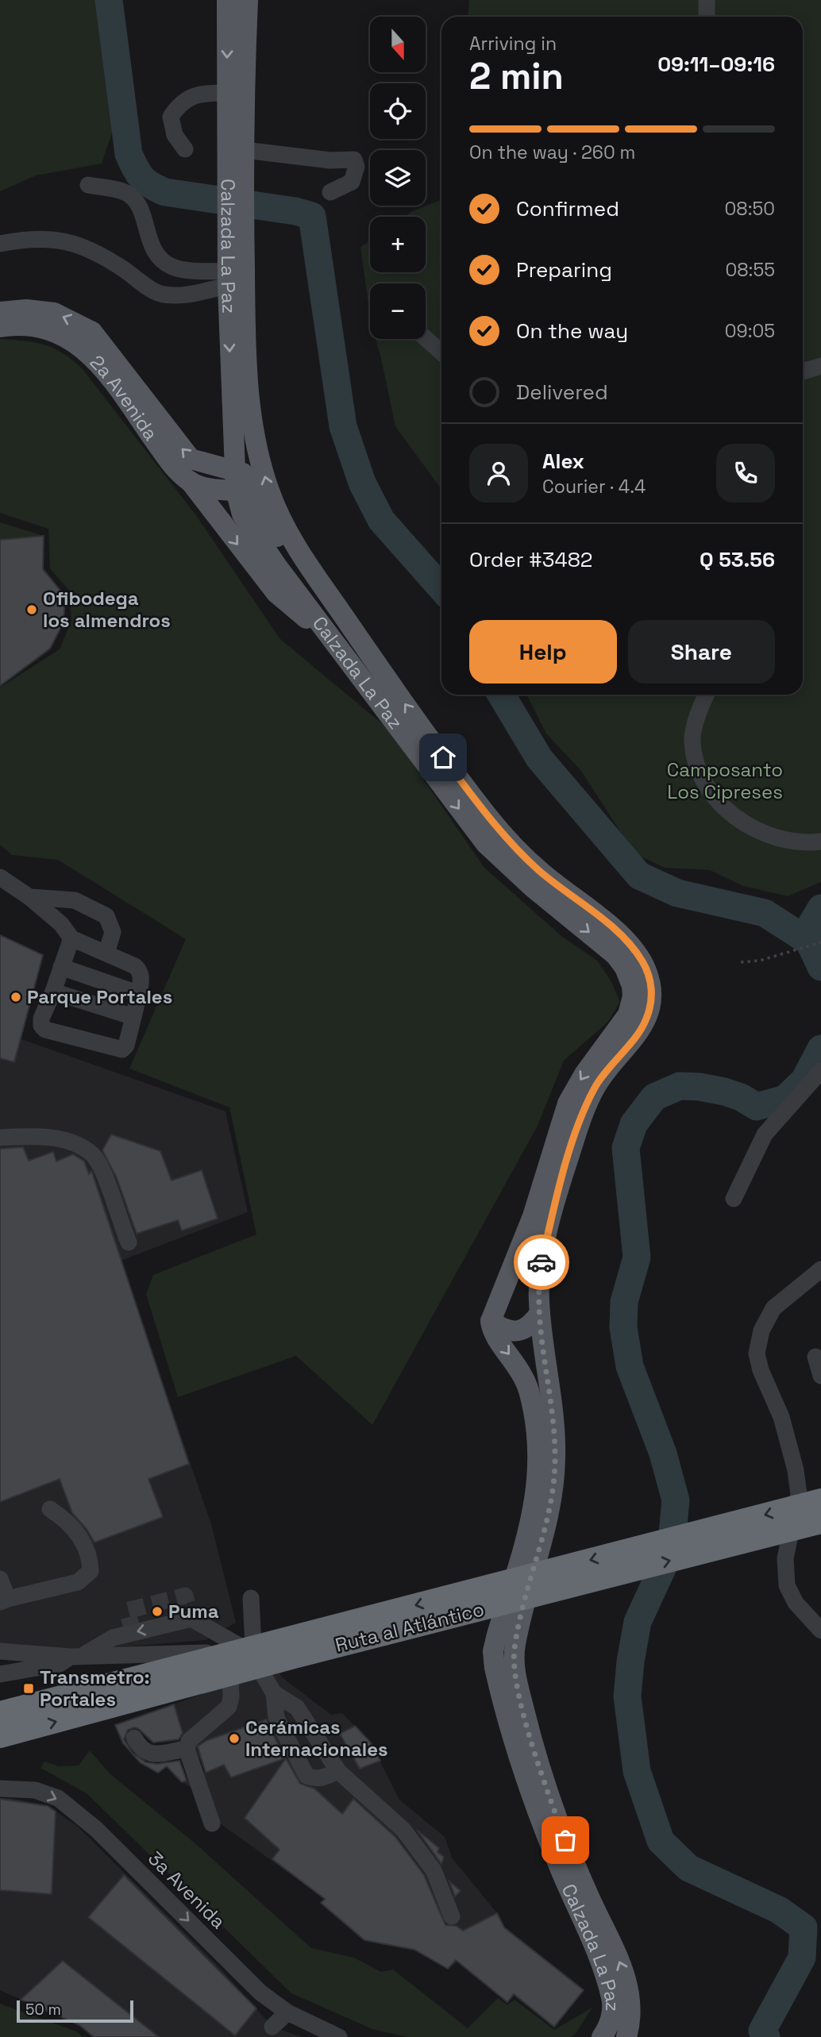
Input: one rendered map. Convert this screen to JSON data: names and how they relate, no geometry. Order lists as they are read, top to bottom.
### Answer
{
  "streets": {
    "highway": ["Ruta al Atlántico"],
    "main road": ["Calzada La Paz", "2a Avenida"],
    "street": ["3a Avenida"]
  },
  "crossings": [
    ["Calzada La Paz", "2a Avenida"]
  ],
  "one_way": ["3a Avenida"],
  "parks": ["Camposanto Los Cipreses"],
  "places": {
    "other": [
      "Ofibodega los almendros",
      "Parque Portales",
      "Puma",
      "Cerámicas Internacionales"
    ],
    "transit": ["Transmetro: Portales"]
  },
  "scale_bar": "50 m",
  "north": "bottom",
  "page": {
    "map_buttons": ["+", "−"],
    "heading": ["2 min", "Arriving in", "09:11–09:16"],
    "panel": [
      "Alex",
      "Courier · 4.4",
      "Order #3482",
      "Q 53.56"
    ],
    "bar": "On the way · 260 m",
    "list": [
      ["Confirmed", "08:50"],
      ["Preparing", "08:55"],
      ["On the way", "09:05"],
      "Delivered"
    ],
    "buttons": ["Help", "Share"],
    "scale": "50 m"
  }
}
